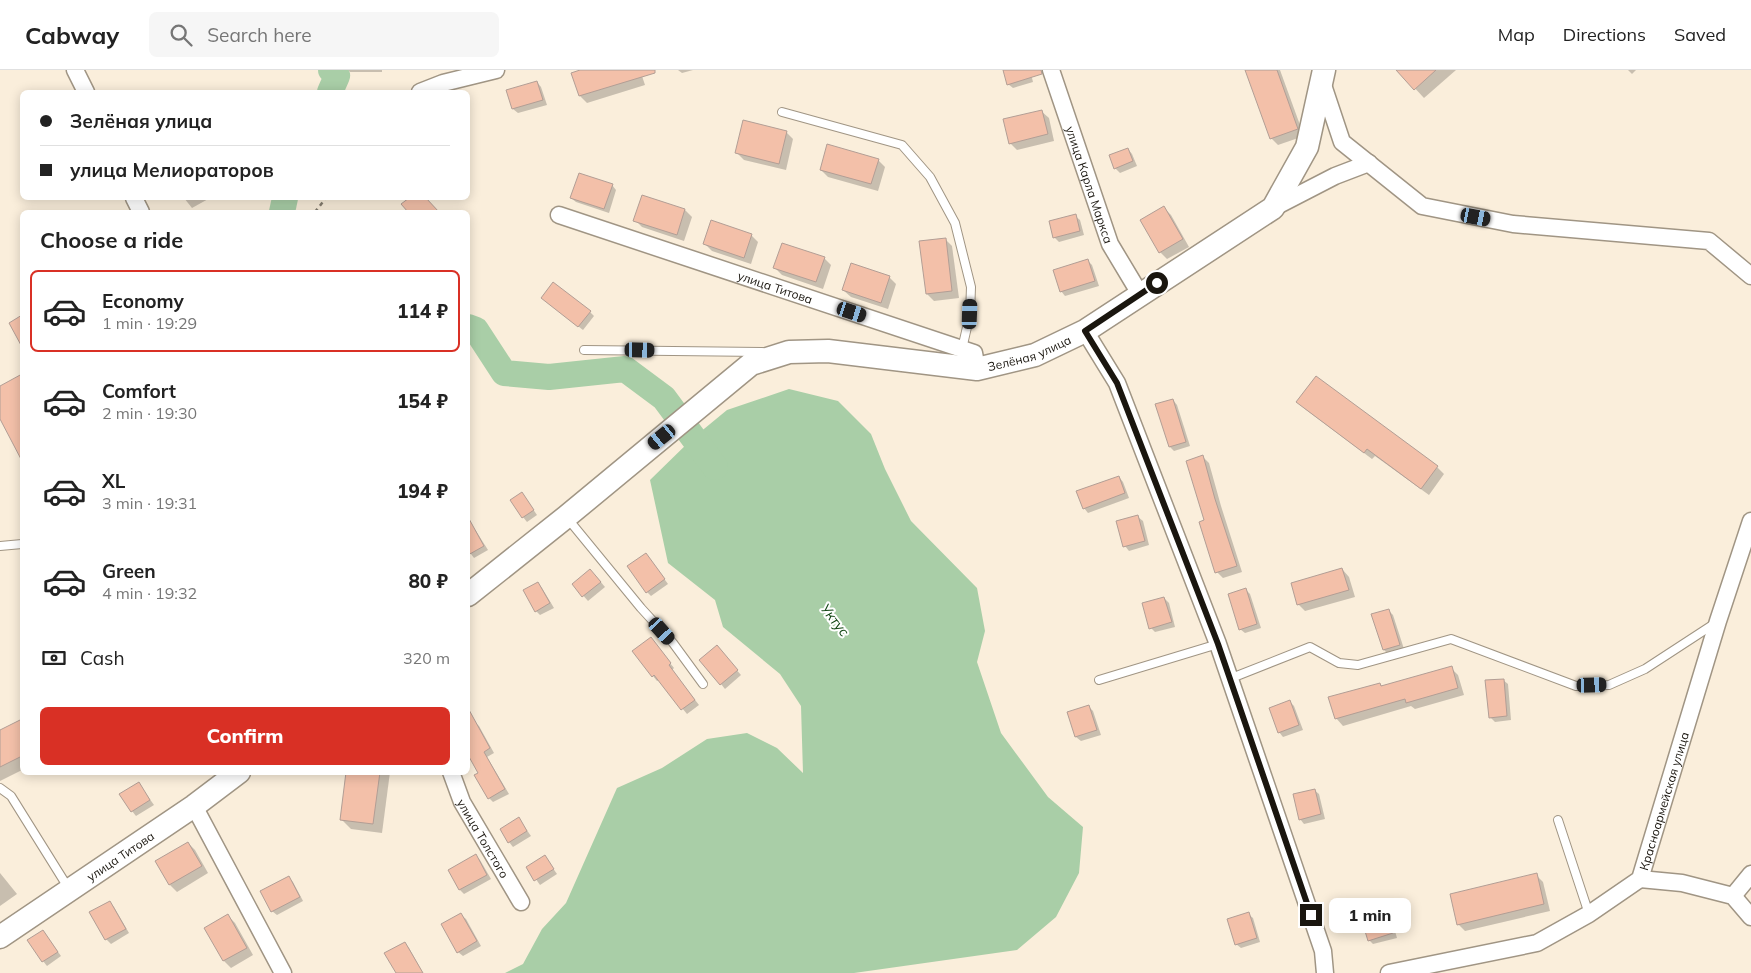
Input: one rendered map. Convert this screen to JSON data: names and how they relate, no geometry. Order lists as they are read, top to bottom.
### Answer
{
  "streets": {
    "street": [
      "улица Карла Маркса",
      "улица Титова",
      "Зелёная улица",
      "Красноармейская улица",
      "улица Толстого"
    ]
  },
  "crossings": [
    ["улица Карла Маркса", "Зелёная улица"]
  ],
  "water": ["Уктус"],
  "page": {
    "header": "Cabway",
    "search": "Search here",
    "nav": ["Map", "Directions", "Saved"],
    "banner": ["Зелёная улица", "улица Мелиораторов"],
    "heading": "Choose a ride",
    "list": [
      {
        "name": "Economy",
        "note": "1 min · 19:29",
        "value": "114 ₽"
      },
      {
        "name": "Comfort",
        "note": "2 min · 19:30",
        "value": "154 ₽"
      },
      {
        "name": "XL",
        "note": "3 min · 19:31",
        "value": "194 ₽"
      },
      {
        "name": "Green",
        "note": "4 min · 19:32",
        "value": "80 ₽"
      }
    ],
    "pay": ["Cash", "320 m"],
    "buttons": "Confirm",
    "bubble": "1 min"
  }
}
